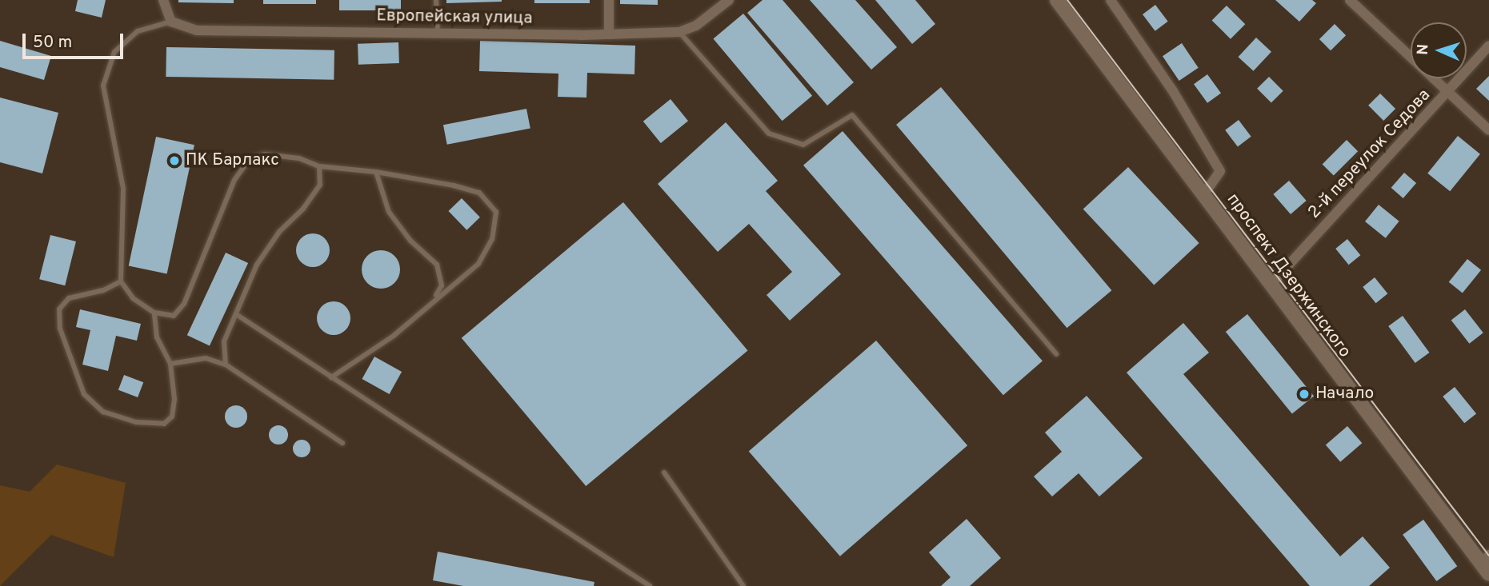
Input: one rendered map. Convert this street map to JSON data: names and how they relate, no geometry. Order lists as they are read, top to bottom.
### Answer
{
  "streets": {
    "main road": ["проспект Дзержинского"],
    "street": ["Европейская улица", "2-й переулок Седова"]
  },
  "crossings": [
    ["2-й переулок Седова", "проспект Дзержинского"]
  ],
  "places": ["ПК Барлакс", "Начало"],
  "scale_bar": "50 m",
  "north": "left"
}
